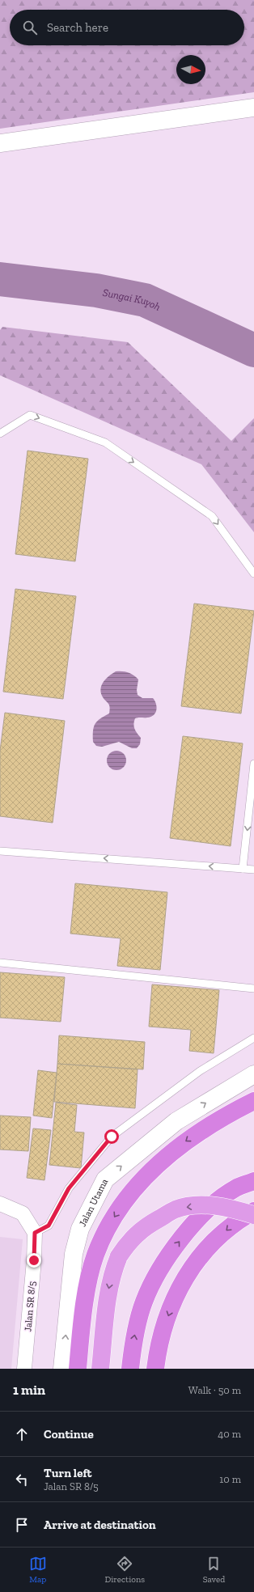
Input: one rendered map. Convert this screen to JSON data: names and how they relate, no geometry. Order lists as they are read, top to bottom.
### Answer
{
  "streets": {
    "street": ["Jalan Utama", "Jalan SR 8/5"]
  },
  "one_way": ["Jalan Utama"],
  "water": ["Sungai Kuyoh"],
  "north": "right",
  "page": {
    "search": "Search here",
    "heading": ["1 min", "Walk · 50 m"],
    "list": [
      ["Continue", "40 m"],
      ["Turn left", "Jalan SR 8/5", "10 m"],
      "Arrive at destination"
    ],
    "nav": ["Map", "Directions", "Saved"]
  }
}
